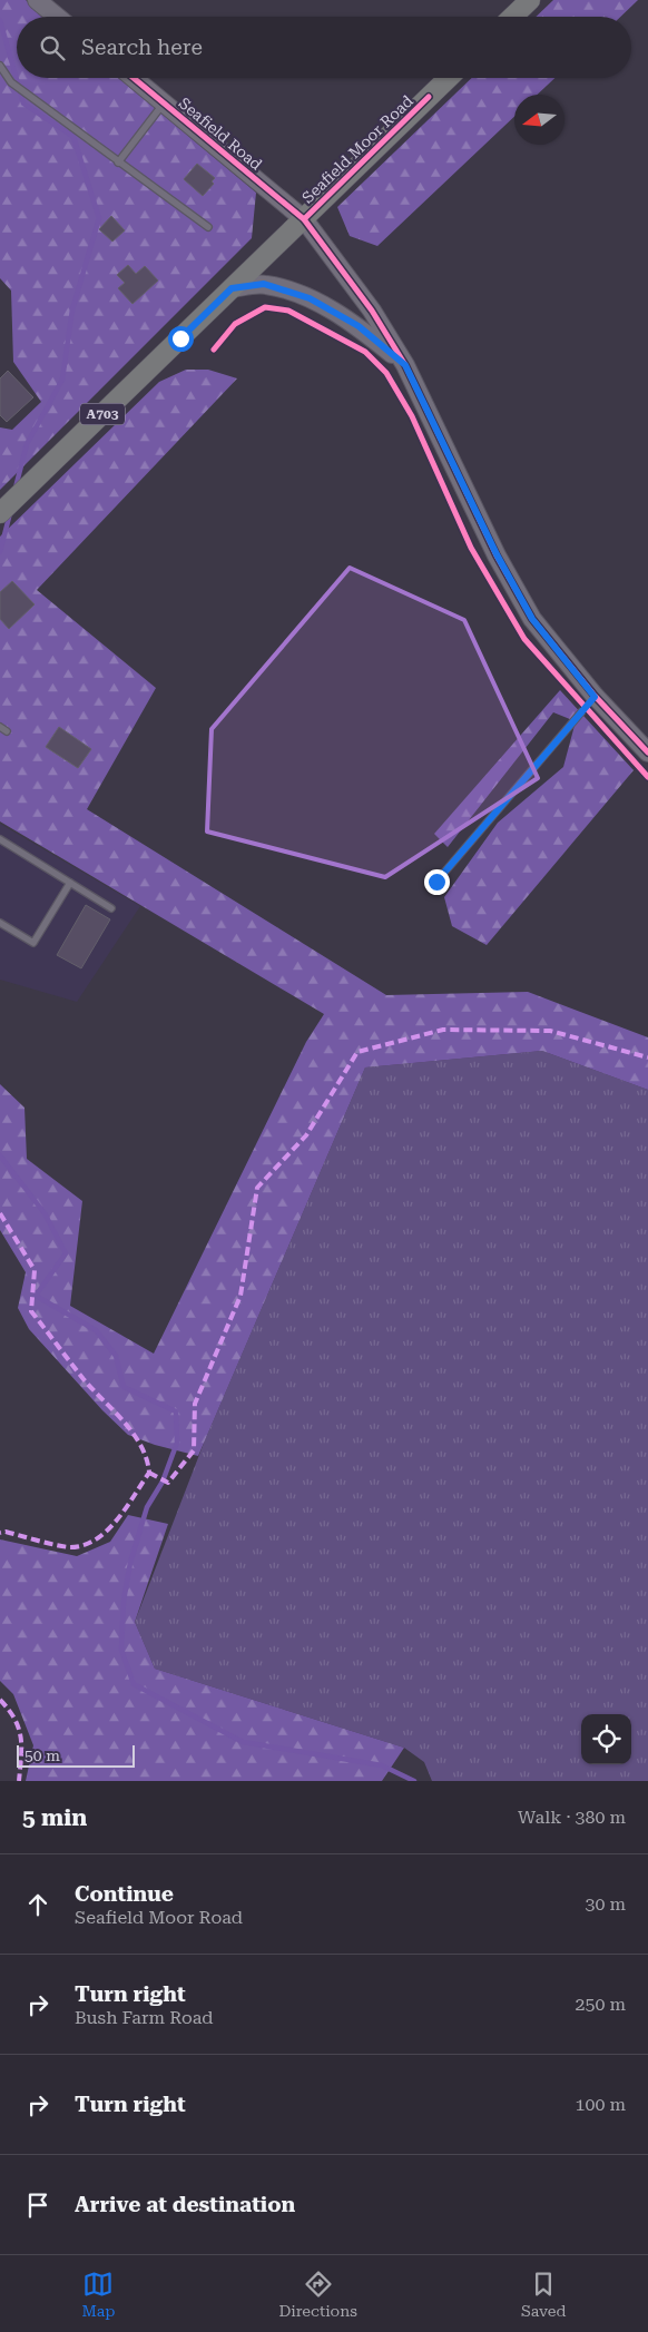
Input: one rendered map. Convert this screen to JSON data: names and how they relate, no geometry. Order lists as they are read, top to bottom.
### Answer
{
  "streets": {
    "main road": ["Seafield Moor Road", "A703"],
    "street": ["Seafield Road"]
  },
  "crossings": [
    ["Seafield Road", "Seafield Moor Road"]
  ],
  "scale_bar": "50 m",
  "north": "left",
  "page": {
    "search": "Search here",
    "scale": "50 m",
    "heading": ["5 min", "Walk · 380 m"],
    "list": [
      ["Continue", "Seafield Moor Road", "30 m"],
      ["Turn right", "Bush Farm Road", "250 m"],
      ["Turn right", "100 m"],
      "Arrive at destination"
    ],
    "nav": ["Map", "Directions", "Saved"]
  }
}
